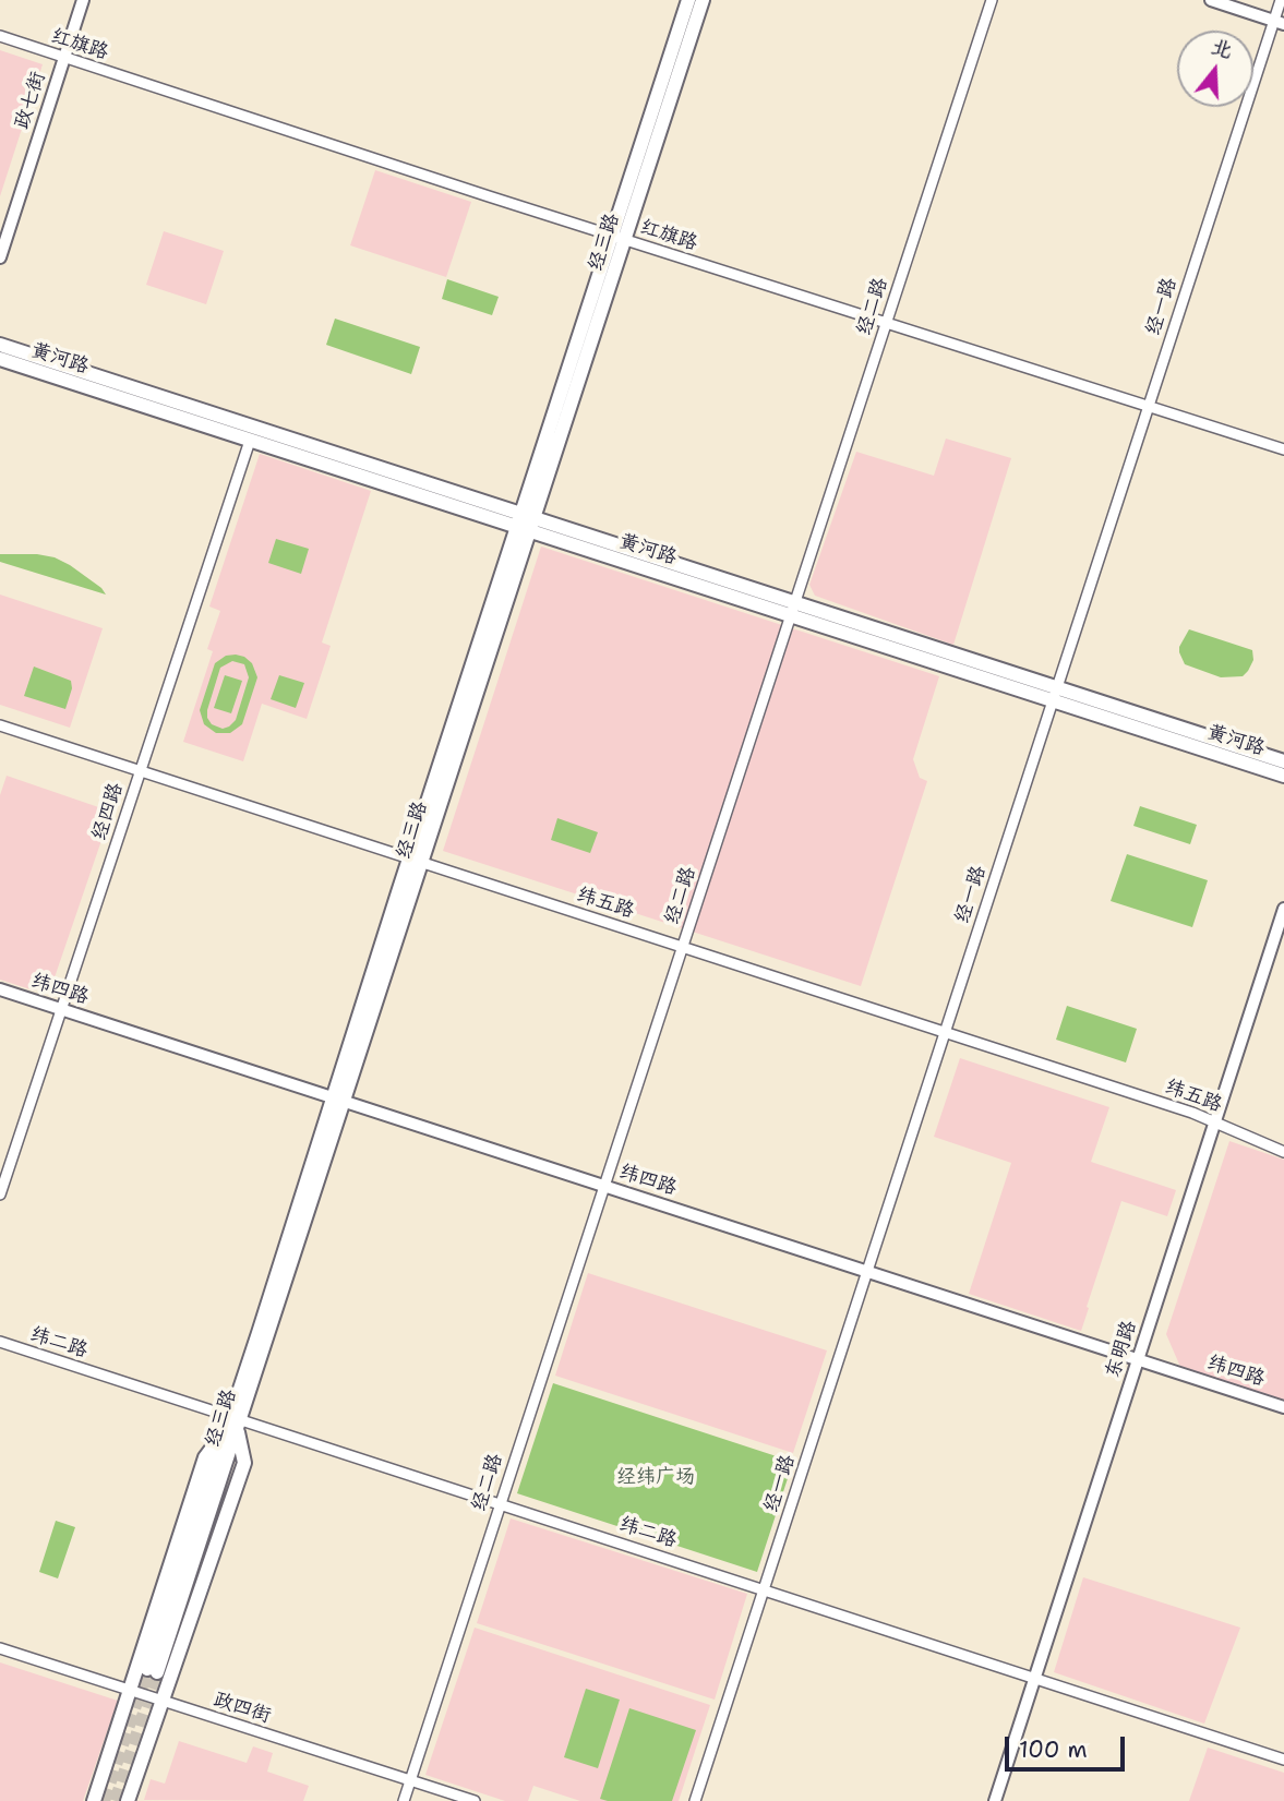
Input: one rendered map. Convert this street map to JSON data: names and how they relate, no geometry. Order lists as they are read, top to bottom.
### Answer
{
  "streets": {
    "main road": ["经三路", "黄河路"],
    "street": [
      "红旗路",
      "政七街",
      "经二路",
      "经一路",
      "经四路",
      "纬五路",
      "纬四路",
      "纬二路",
      "东明路",
      "政四街"
    ]
  },
  "crossings": [
    ["红旗路", "政七街"],
    ["红旗路", "经三路"],
    ["红旗路", "经二路"],
    ["红旗路", "经一路"],
    ["经三路", "黄河路"],
    ["经三路", "纬五路"],
    ["经三路", "纬四路"],
    ["经三路", "纬二路"],
    ["经二路", "黄河路"],
    ["经二路", "纬五路"],
    ["经二路", "纬四路"],
    ["经二路", "纬二路"],
    ["经二路", "政四街"],
    ["经一路", "黄河路"],
    ["经一路", "纬五路"],
    ["经一路", "纬四路"],
    ["经一路", "纬二路"],
    ["黄河路", "经四路"],
    ["经四路", "纬五路"],
    ["经四路", "纬四路"],
    ["纬五路", "东明路"],
    ["纬四路", "东明路"],
    ["纬二路", "东明路"]
  ],
  "parks": ["经纬广场"],
  "scale_bar": "100 m",
  "north": "top"
}
